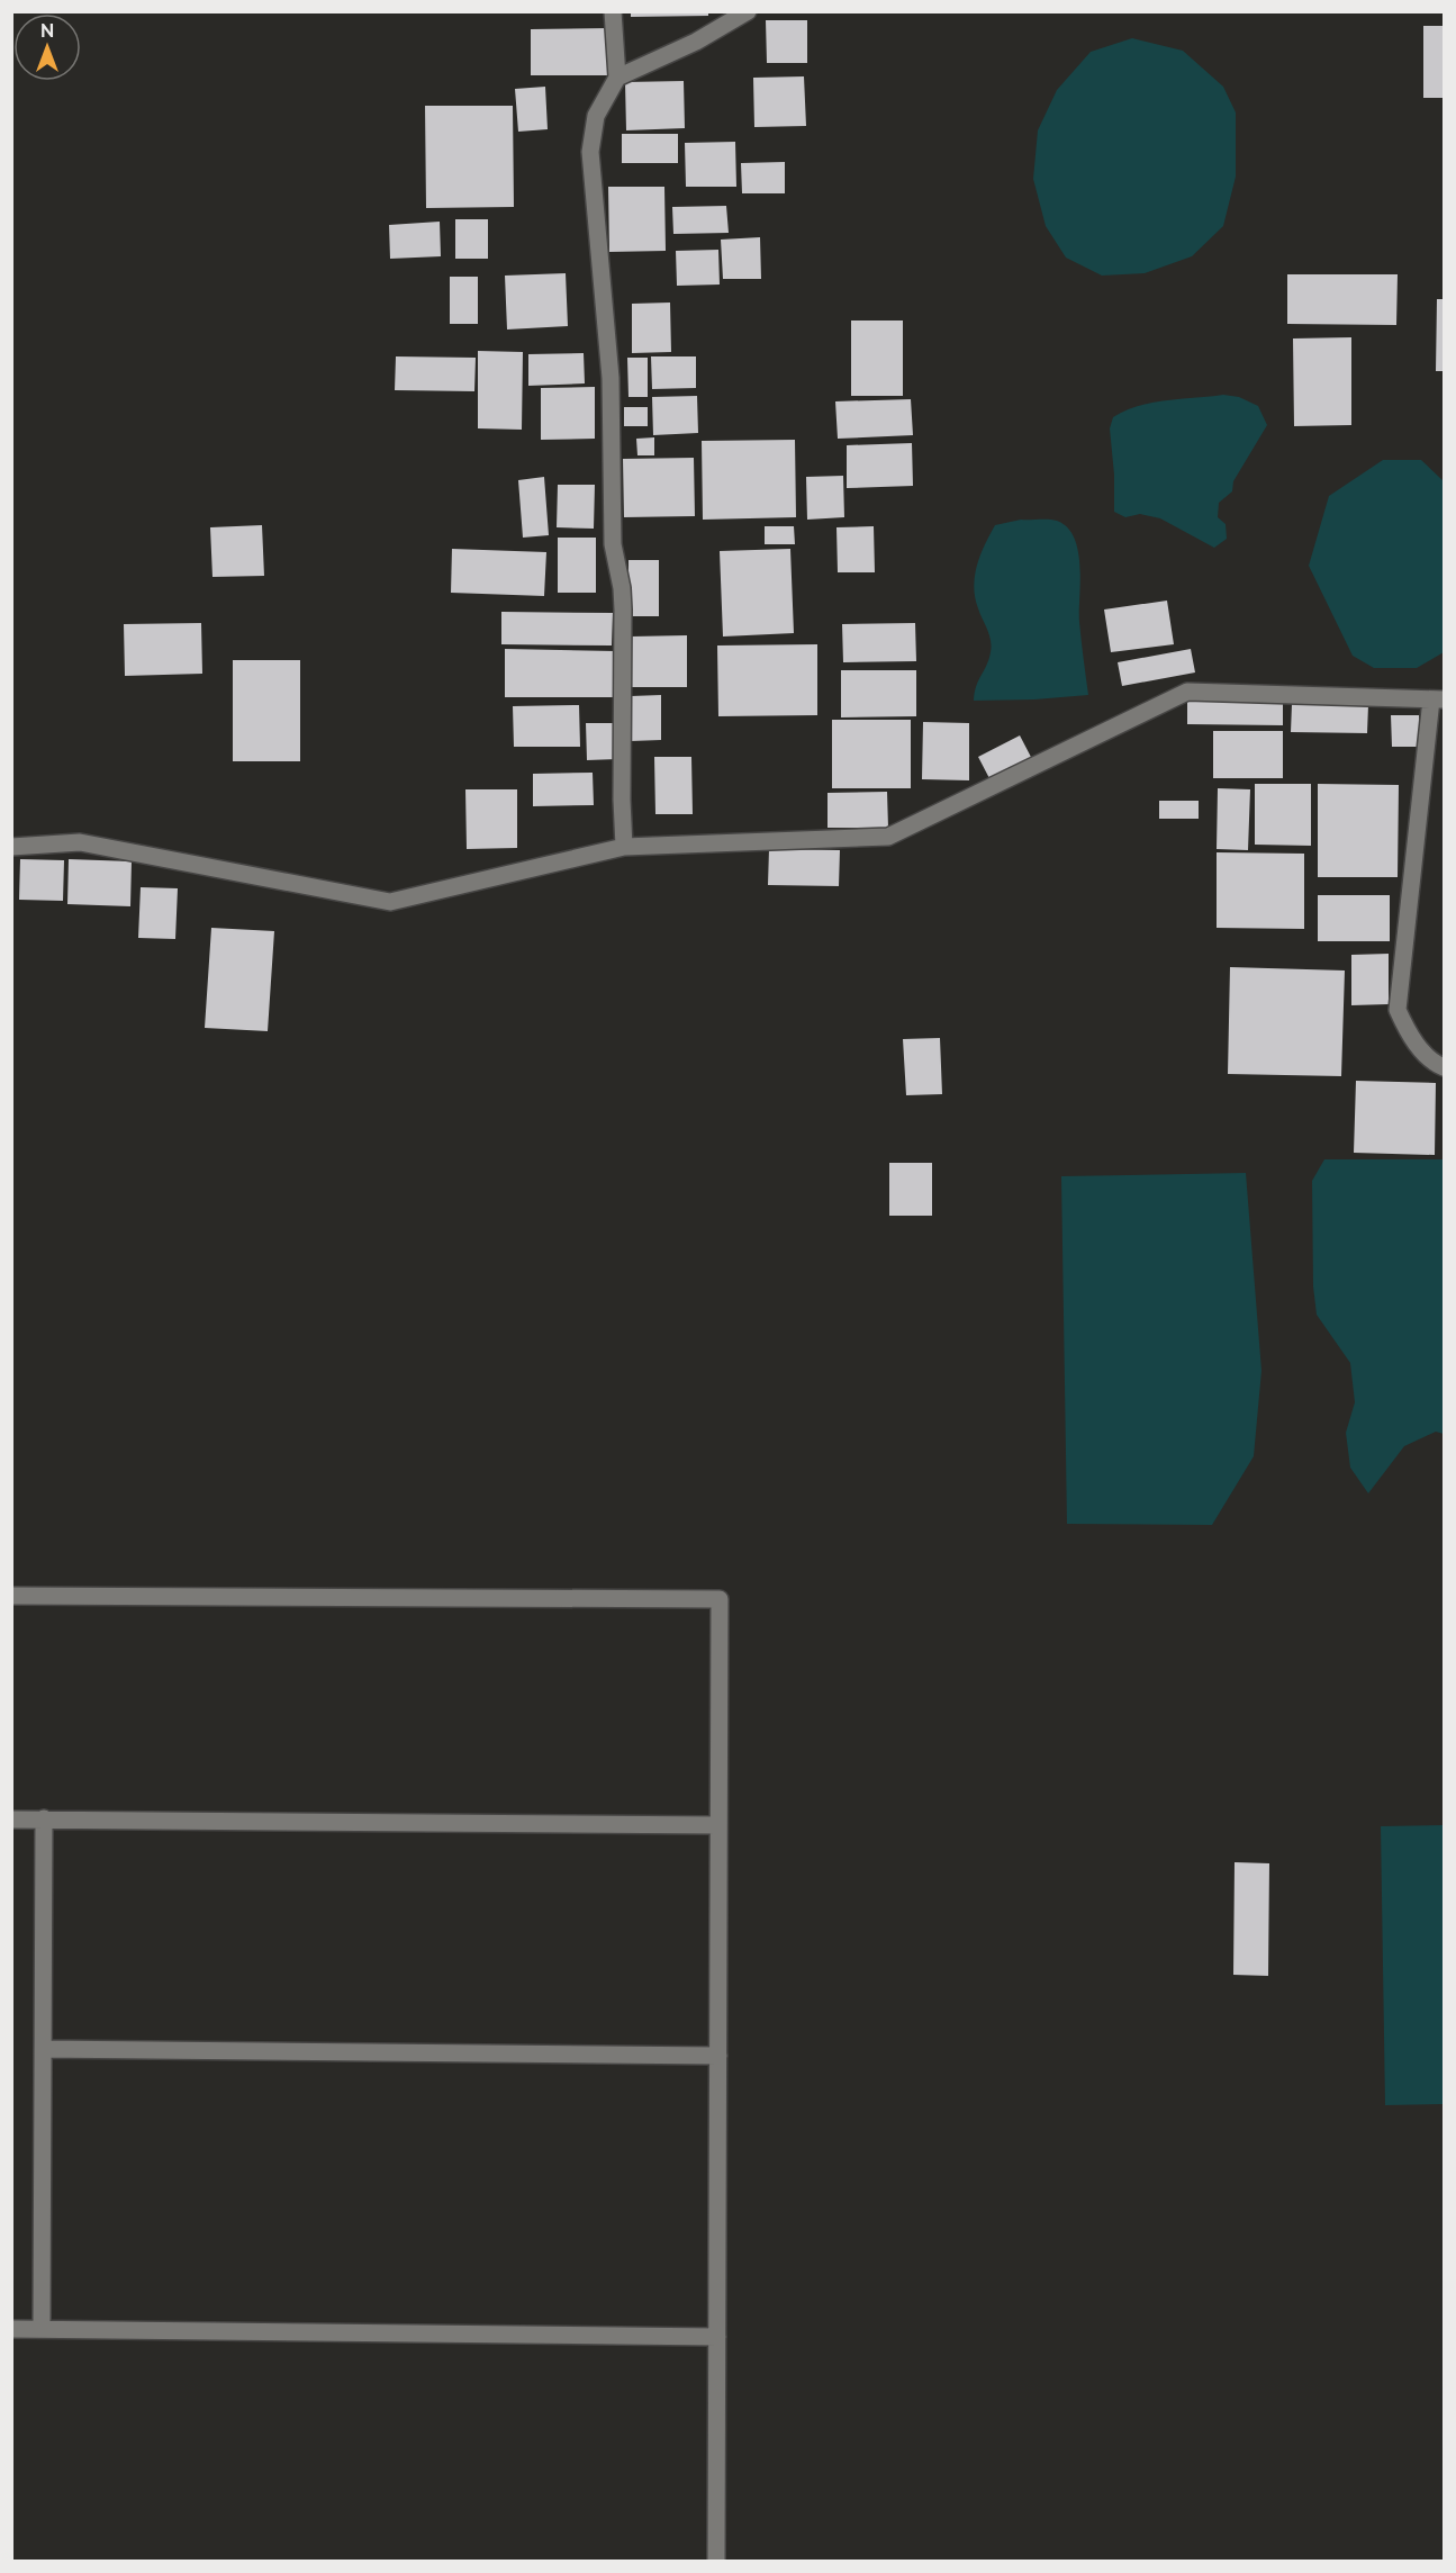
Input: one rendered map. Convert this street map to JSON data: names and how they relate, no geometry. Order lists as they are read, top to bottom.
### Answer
{
  "north": "top"
}
